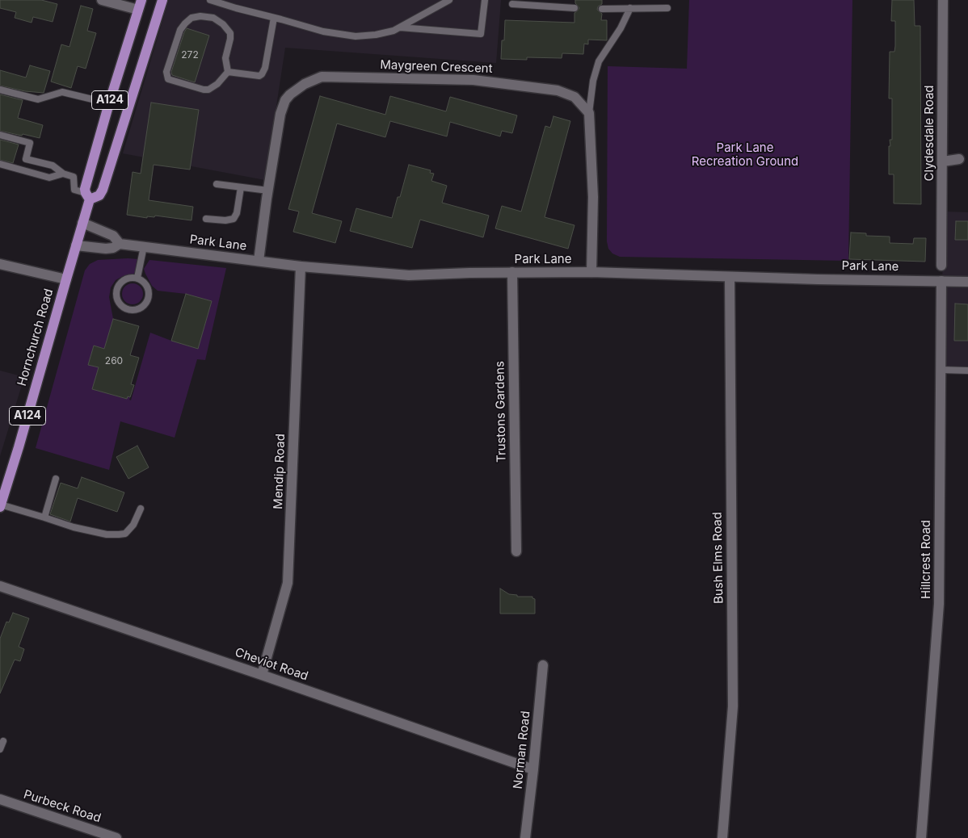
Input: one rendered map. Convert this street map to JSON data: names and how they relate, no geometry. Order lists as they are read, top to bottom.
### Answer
{
  "streets": {
    "main road": ["A124", "Hornchurch Road"],
    "street": [
      "Maygreen Crescent",
      "Clydesdale Road",
      "Park Lane",
      "Trustons Gardens",
      "Mendip Road",
      "Bush Elms Road",
      "Hillcrest Road",
      "Cheviot Road",
      "Norman Road",
      "Purbeck Road"
    ]
  },
  "crossings": [
    ["Maygreen Crescent", "Park Lane"],
    ["A124", "Hornchurch Road"],
    ["Park Lane", "Hornchurch Road"],
    ["Park Lane", "Trustons Gardens"],
    ["Park Lane", "Mendip Road"],
    ["Park Lane", "Bush Elms Road"],
    ["Park Lane", "Hillcrest Road"],
    ["Mendip Road", "Cheviot Road"],
    ["Cheviot Road", "Norman Road"]
  ],
  "parks": ["Park Lane Recreation Ground"],
  "house_numbers": ["272", "260"]
}
